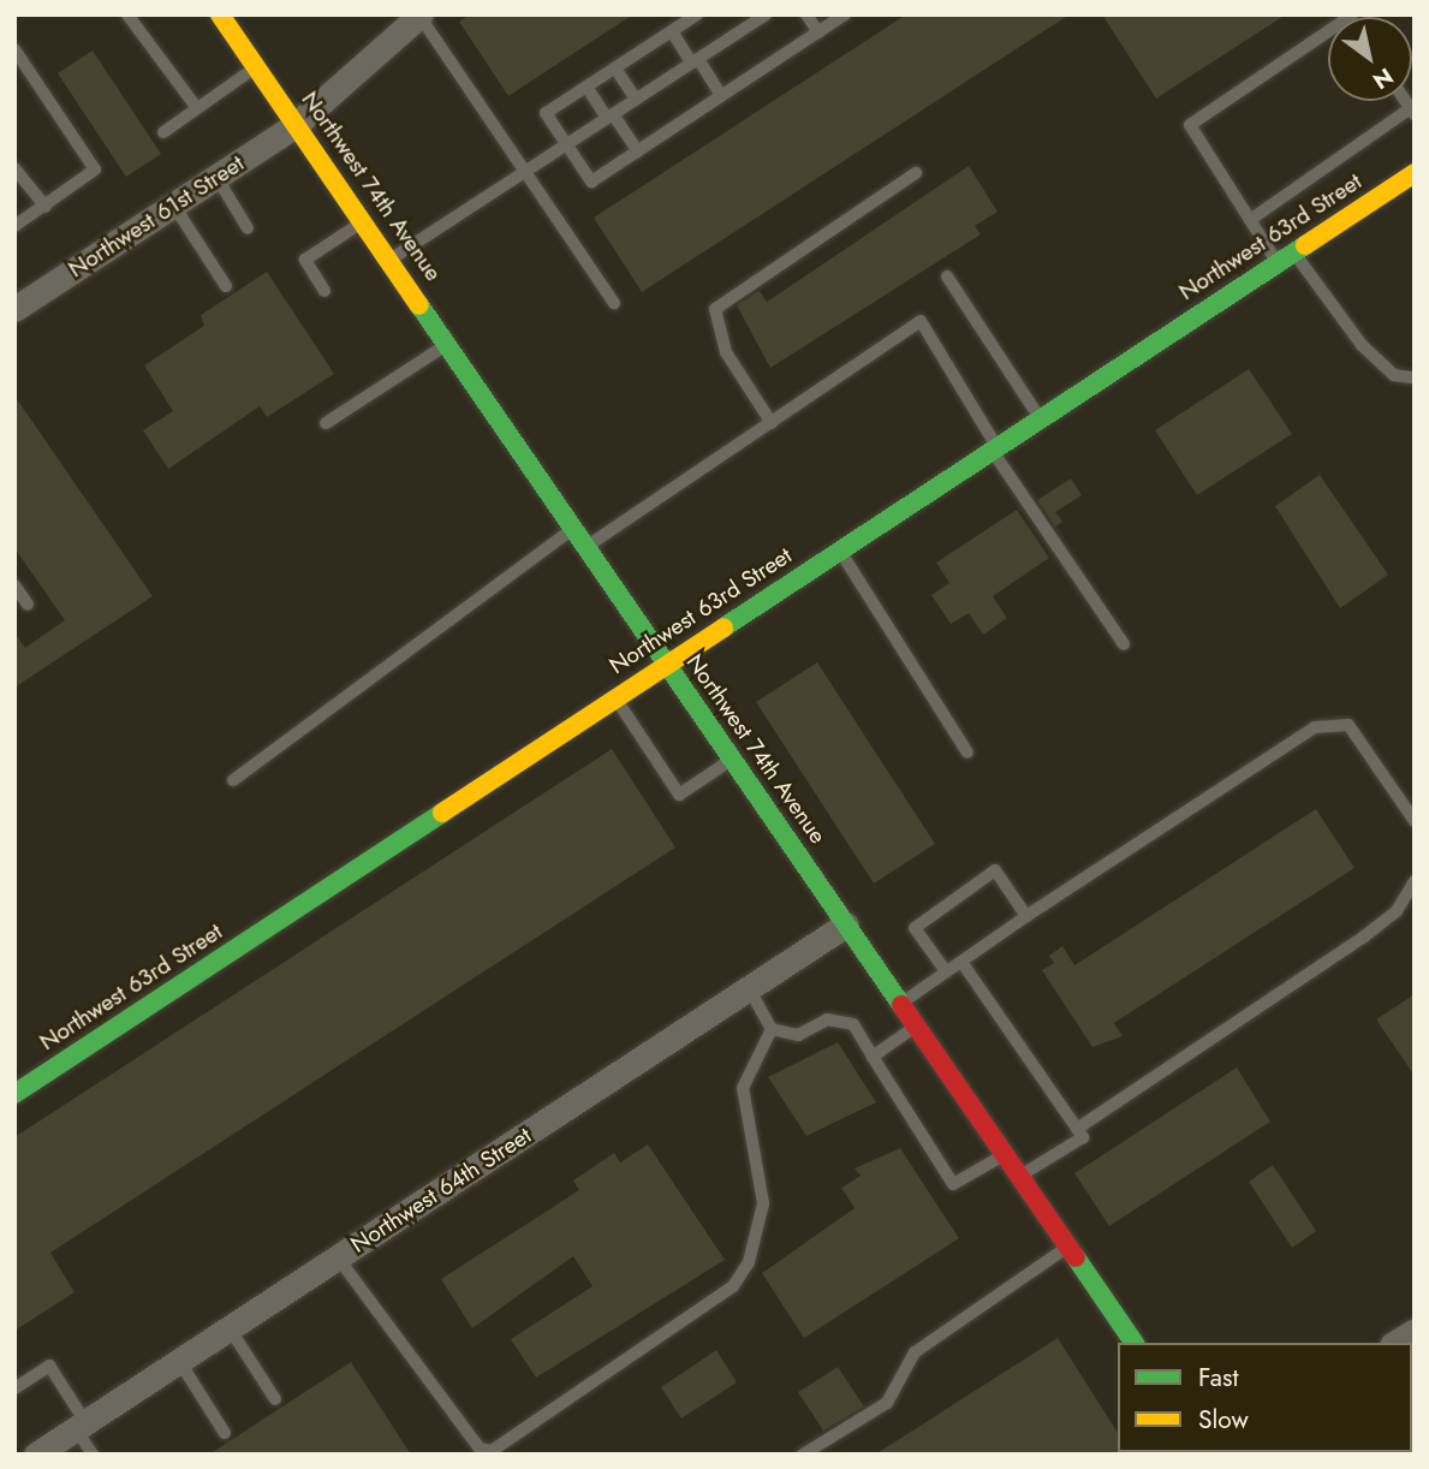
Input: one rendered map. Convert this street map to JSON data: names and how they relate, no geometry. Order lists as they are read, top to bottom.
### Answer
{
  "streets": {
    "street": [
      "Northwest 74th Avenue",
      "Northwest 61st Street",
      "Northwest 63rd Street",
      "Northwest 64th Street"
    ]
  },
  "crossings": [
    ["Northwest 74th Avenue", "Northwest 61st Street"],
    ["Northwest 74th Avenue", "Northwest 63rd Street"],
    ["Northwest 74th Avenue", "Northwest 64th Street"]
  ],
  "legend": ["Fast", "Slow"],
  "north": "bottom right"
}
